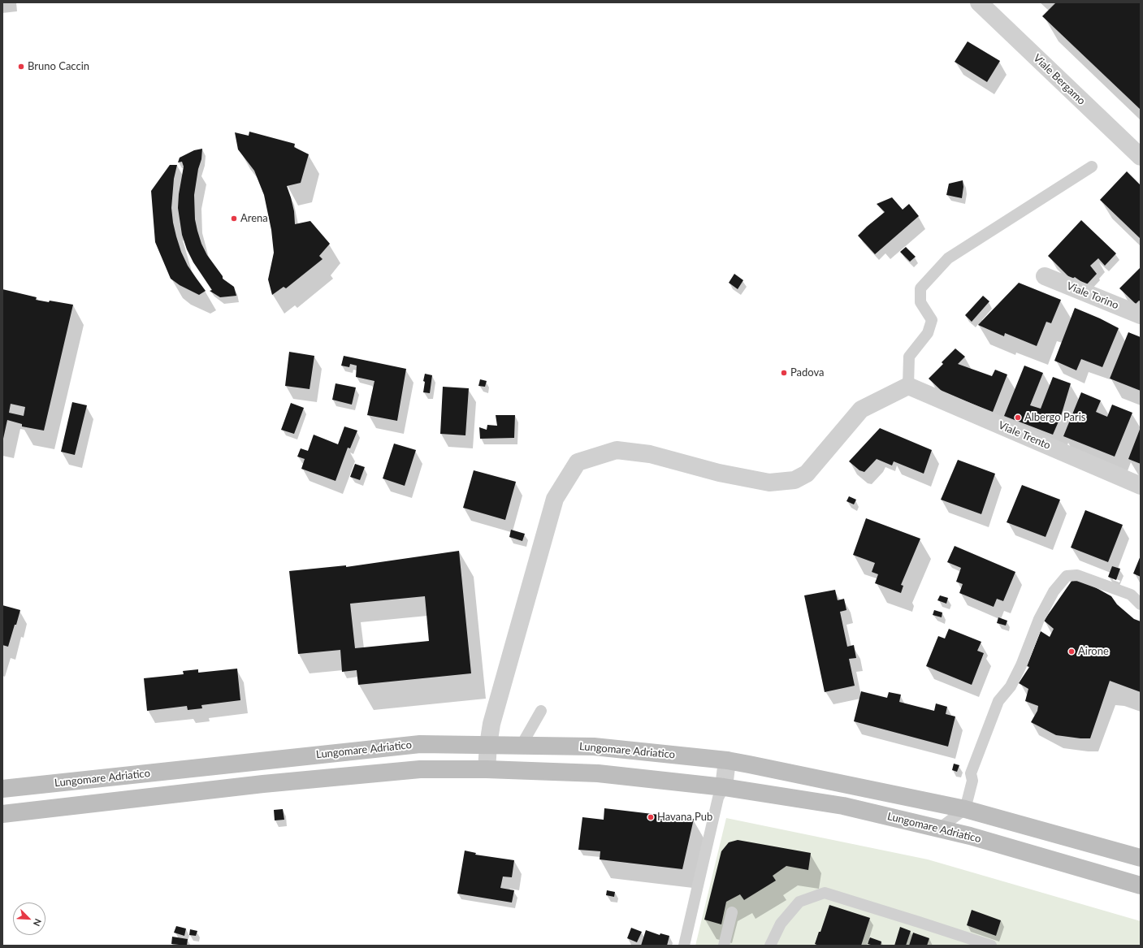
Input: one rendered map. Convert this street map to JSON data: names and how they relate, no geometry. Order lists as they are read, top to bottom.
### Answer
{
  "streets": {
    "street": [
      "Viale Bergamo",
      "Viale Torino",
      "Viale Trento",
      "Lungomare Adriatico"
    ]
  },
  "places": [
    "Bruno Caccin",
    "Arena",
    "Padova",
    "Albergo Paris",
    "Airone",
    "Havana Pub"
  ],
  "north": "bottom right"
}
